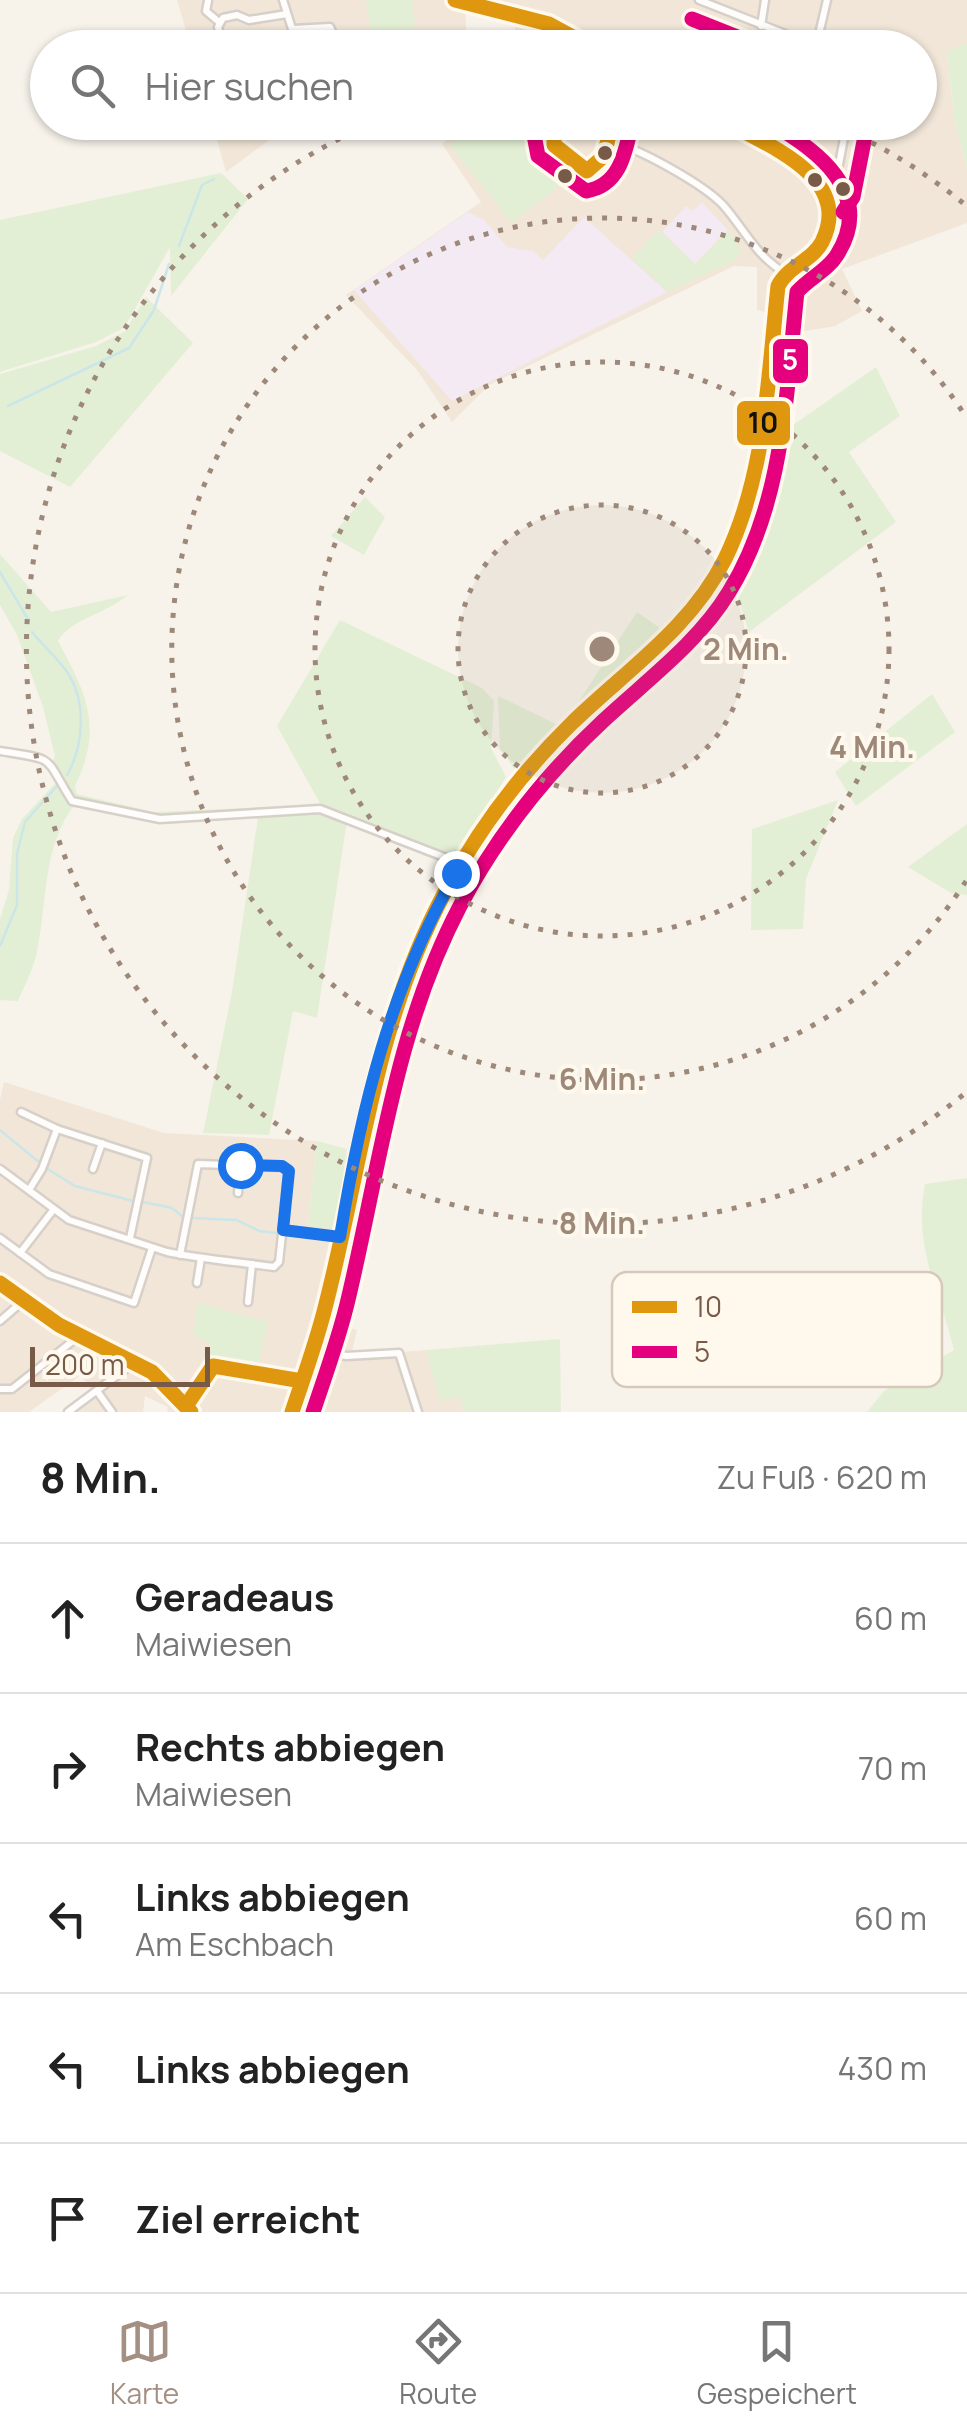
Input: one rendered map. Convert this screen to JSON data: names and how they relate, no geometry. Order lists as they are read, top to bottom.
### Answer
{
  "lines": ["transit line 10", "transit line 5"],
  "legend": ["10", "5"],
  "scale_bar": "200 m",
  "page": {
    "search": "Hier suchen",
    "scale": "200 m",
    "heading": ["8 Min.", "Zu Fuß · 620 m"],
    "list": [
      ["Geradeaus", "Maiwiesen", "60 m"],
      ["Rechts abbiegen", "Maiwiesen", "70 m"],
      ["Links abbiegen", "Am Eschbach", "60 m"],
      ["Links abbiegen", "430 m"],
      "Ziel erreicht"
    ],
    "nav": ["Karte", "Route", "Gespeichert"]
  },
  "rings": [
    "2 Min.",
    "4 Min.",
    "6 Min.",
    "8 Min."
  ]
}
